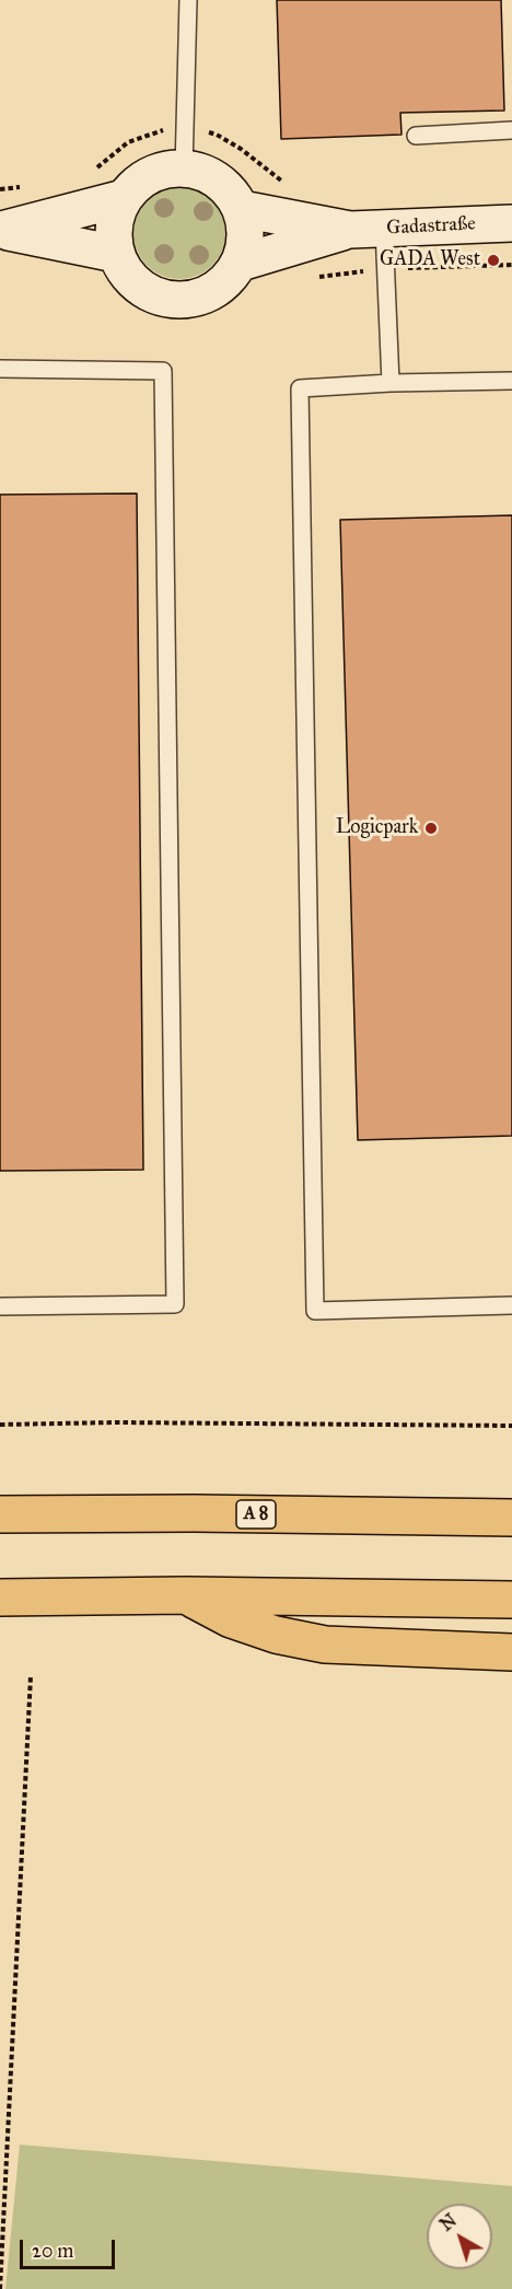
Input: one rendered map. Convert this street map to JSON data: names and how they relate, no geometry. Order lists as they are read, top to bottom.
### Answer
{
  "streets": {
    "highway": ["A 8"],
    "street": ["Gadastraße"]
  },
  "places": ["GADA West", "Logicpark"],
  "scale_bar": "20 m",
  "north": "top left"
}
